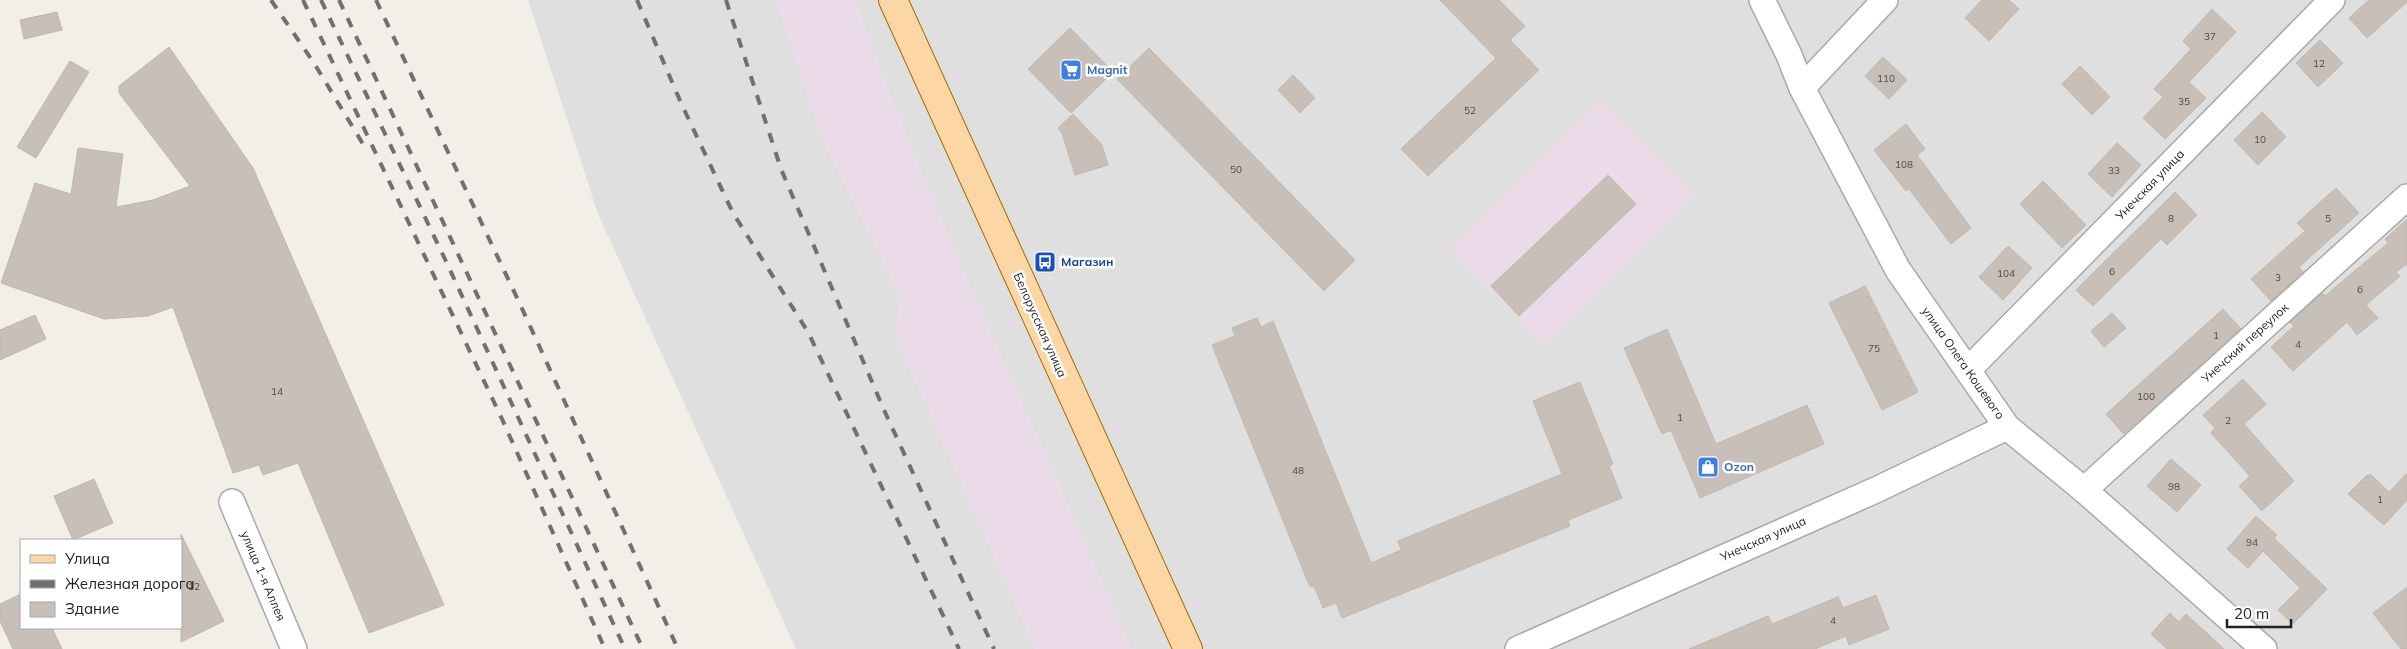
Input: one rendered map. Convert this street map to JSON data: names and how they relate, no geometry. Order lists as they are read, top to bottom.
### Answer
{
  "streets": {
    "main road": ["Белорусская улица"],
    "street": [
      "Унечская улица",
      "Унечский переулок",
      "улица Олега Кошевого",
      "улица 1-я Аллея"
    ]
  },
  "crossings": [
    ["Унечская улица", "улица Олега Кошевого"],
    ["Унечский переулок", "улица Олега Кошевого"]
  ],
  "places": {
    "supermarket": ["Magnit"],
    "bus stop": ["Магазин"],
    "shop": ["Ozon"]
  },
  "house_numbers": [
    "37",
    "12",
    "110",
    "35",
    "52",
    "10",
    "108",
    "50",
    "33",
    "8",
    "5",
    "6",
    "104",
    "3",
    "6",
    "1",
    "4",
    "75",
    "14",
    "100",
    "1",
    "2",
    "48",
    "98",
    "1",
    "94",
    "12",
    "4"
  ],
  "legend": ["Улица", "Железная дорога", "Здание"],
  "scale_bar": "20 m"
}
